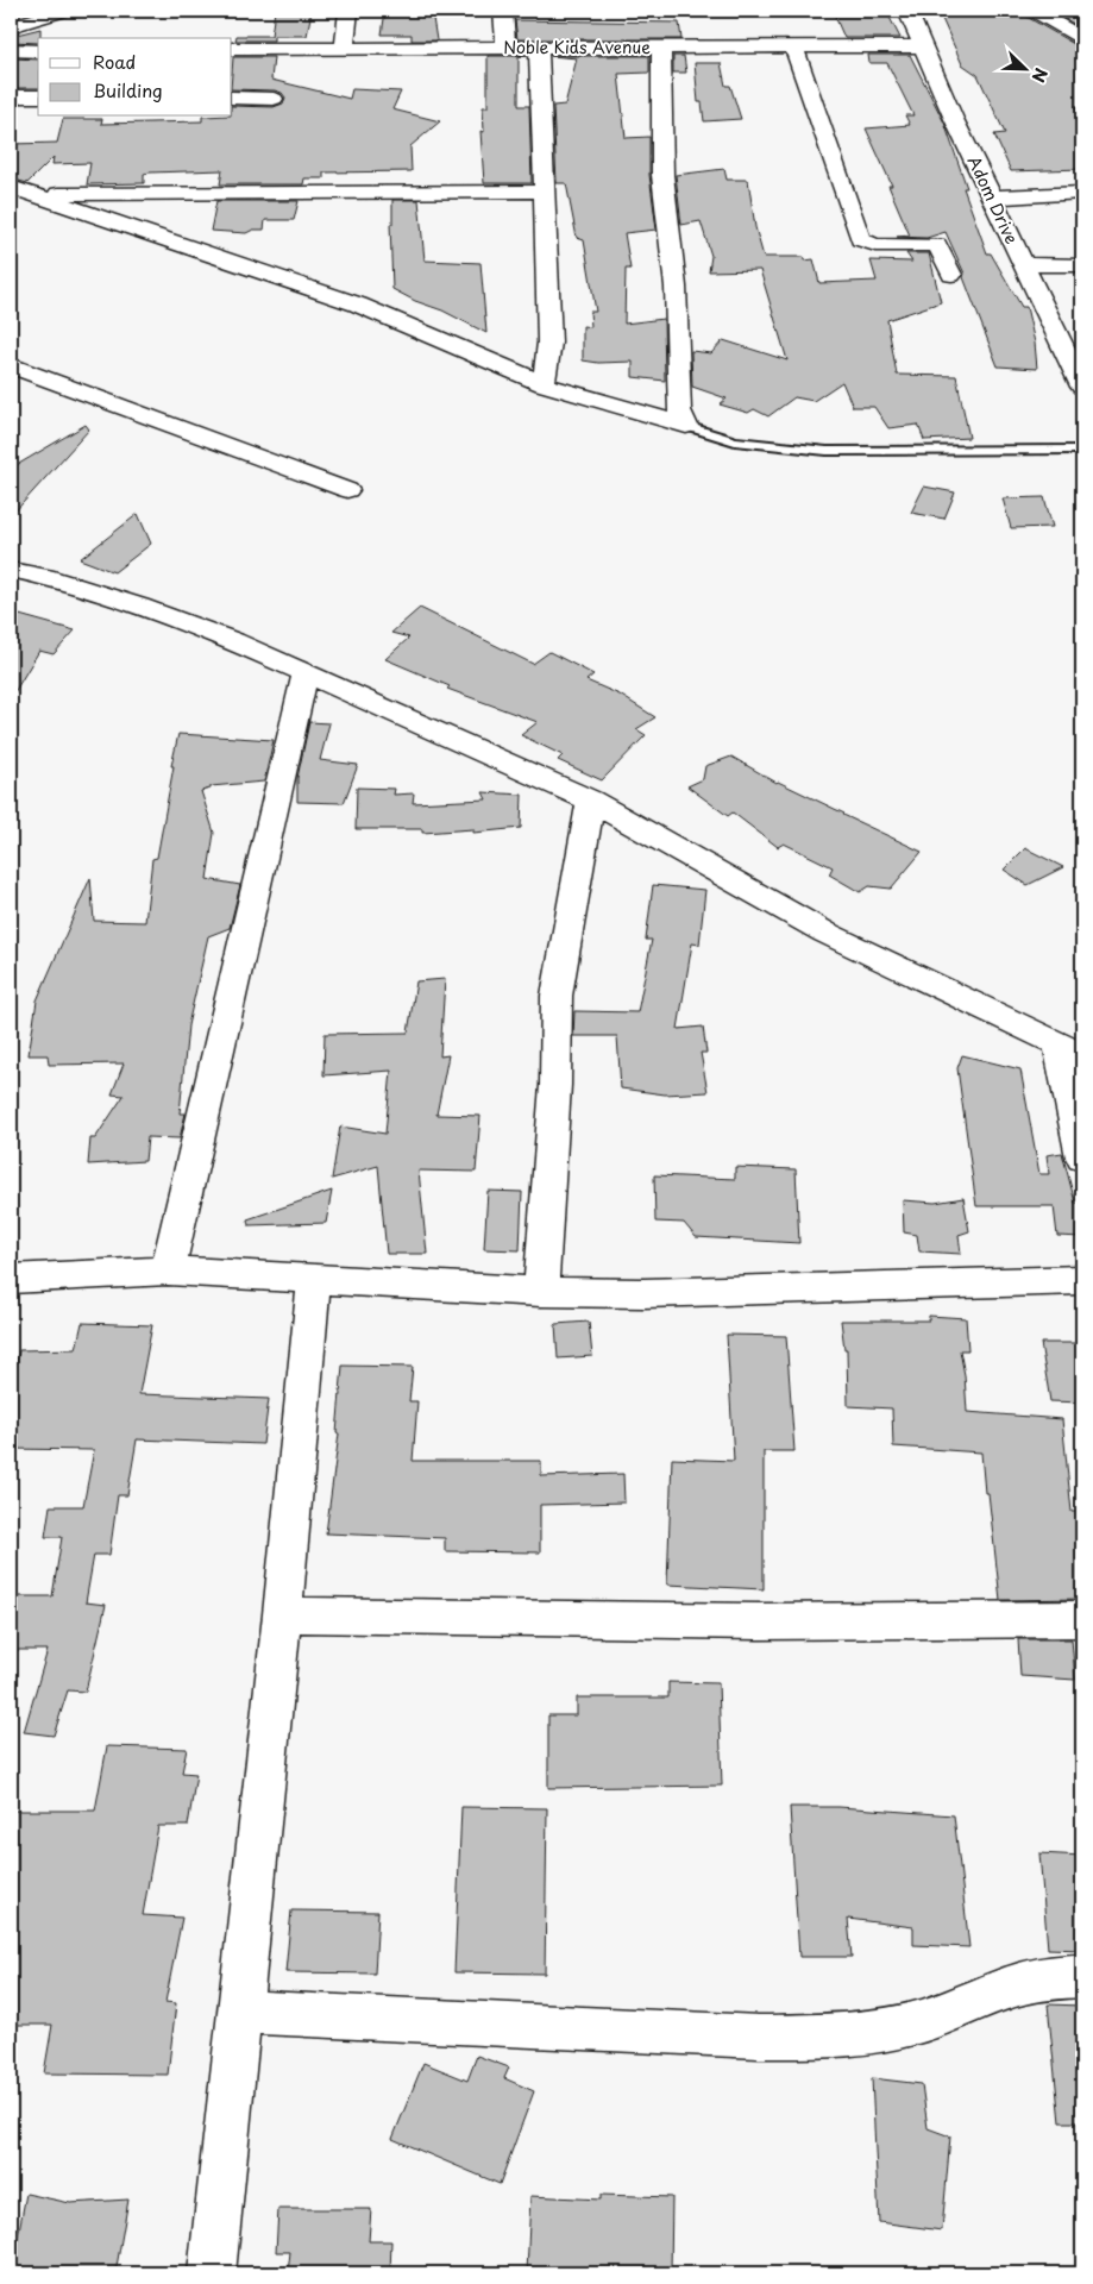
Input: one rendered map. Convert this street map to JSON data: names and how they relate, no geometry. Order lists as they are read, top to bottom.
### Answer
{
  "streets": {
    "street": ["Noble Kids Avenue", "Adom Drive"]
  },
  "crossings": [
    ["Noble Kids Avenue", "Adom Drive"]
  ],
  "legend": ["Road", "Building"],
  "north": "bottom right"
}
